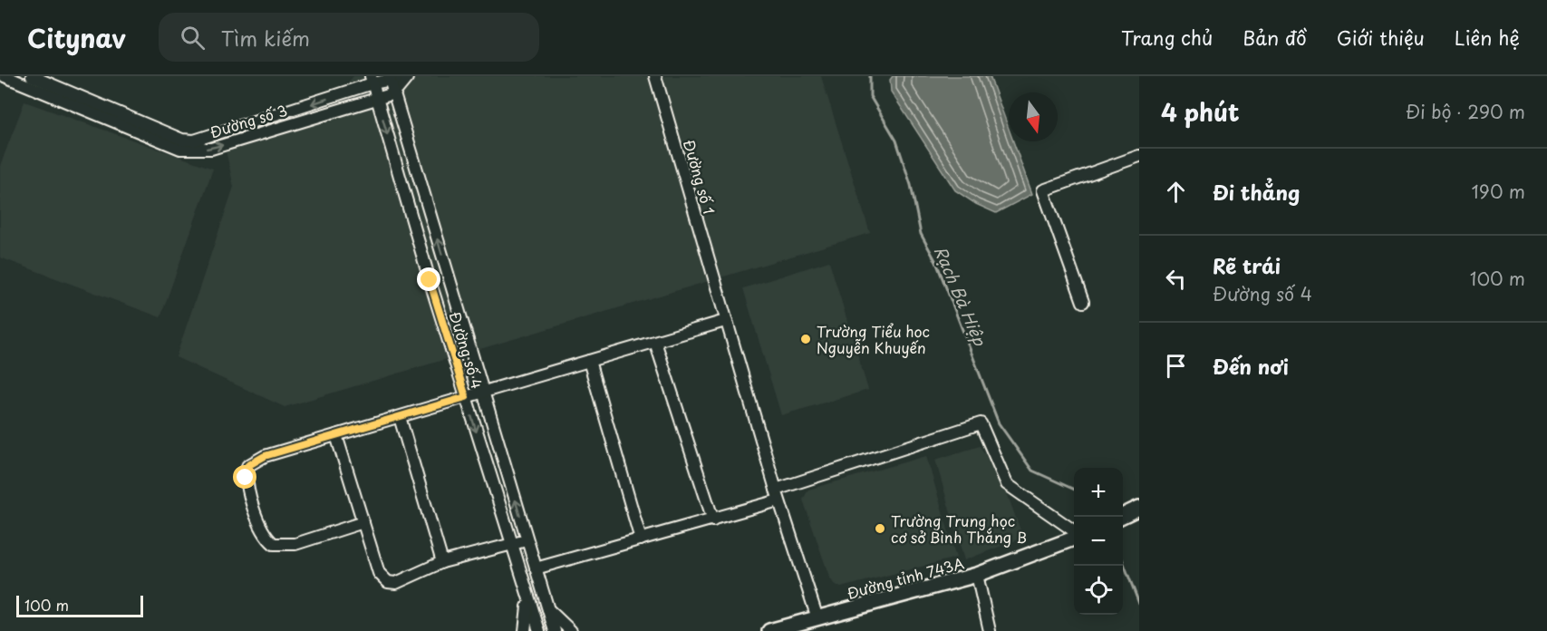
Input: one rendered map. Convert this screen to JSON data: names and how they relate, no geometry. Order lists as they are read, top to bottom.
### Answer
{
  "streets": {
    "main road": ["Đường tỉnh 743A"],
    "street": ["Đường số 3", "Đường số 1", "Đường số 4"]
  },
  "crossings": [
    ["Đường số 3", "Đường số 4"],
    ["Đường số 1", "Đường tỉnh 743A"]
  ],
  "water": ["Rạch Bà Hiệp"],
  "places": ["Trường Tiểu học Nguyễn Khuyến", "Trường Trung học cơ sở Bình Thắng B"],
  "scale_bar": "100 m",
  "north": "bottom",
  "page": {
    "header": "Citynav",
    "search": "Tìm kiếm",
    "nav": [
      "Trang chủ",
      "Bản đồ",
      "Giới thiệu",
      "Liên hệ"
    ],
    "heading": ["4 phút", "Đi bộ · 290 m"],
    "list": [
      ["Đi thẳng", "190 m"],
      ["Rẽ trái", "Đường số 4", "100 m"],
      "Đến nơi"
    ],
    "map_buttons": ["+", "−"],
    "scale": "100 m"
  }
}
